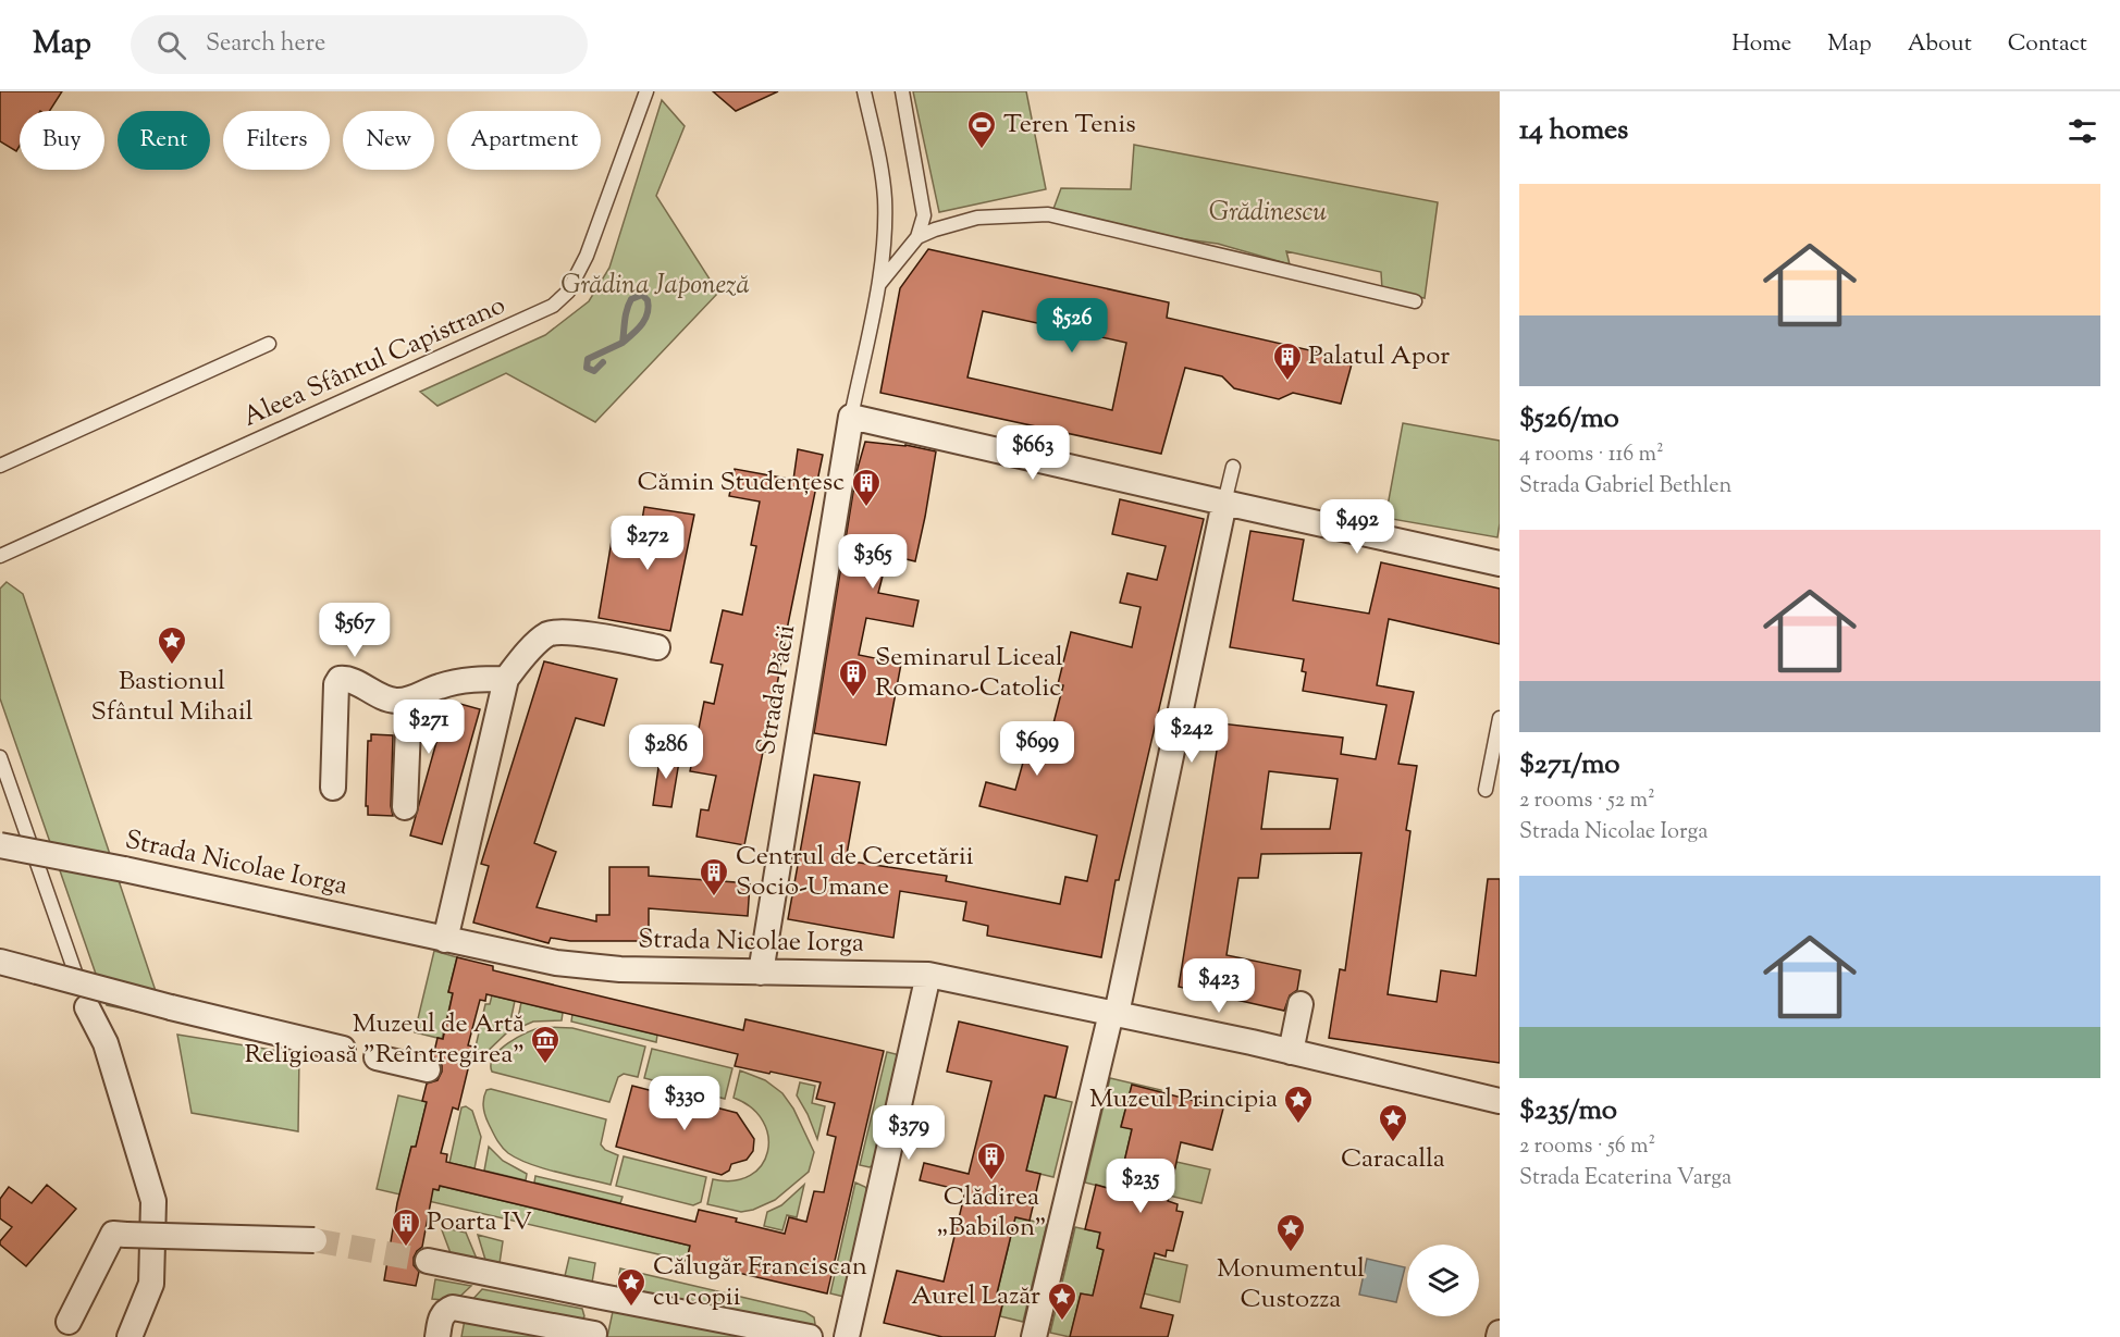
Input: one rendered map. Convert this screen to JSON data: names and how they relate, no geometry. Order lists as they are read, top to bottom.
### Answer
{
  "streets": {
    "street": ["Strada Păcii", "Strada Nicolae Iorga"],
    "lane": ["Aleea Sfântul Capistrano"]
  },
  "crossings": [
    ["Strada Păcii", "Strada Nicolae Iorga"]
  ],
  "parks": ["Grădinescu", "Grădina Japoneză"],
  "places": {
    "sports": ["Teren Tenis"],
    "building": [
      "Palatul Apor",
      "Cămin Studențesc",
      "Seminarul Liceal Romano-Catolic",
      "Centrul de Cercetării Socio-Umane",
      "Clădirea „Babilon”",
      "Poarta IV"
    ],
    "place": [
      "Bastionul Sfântul Mihail",
      "Muzeul Principia",
      "Caracalla",
      "Monumentul Custozza",
      "Călugăr Franciscan cu copii",
      "Aurel Lazăr"
    ],
    "museum": ["Muzeul de Artă Religioasă \"Reîntregirea\""]
  },
  "page": {
    "header": "Map",
    "search": "Search here",
    "nav": [
      "Home",
      "Map",
      "About",
      "Contact"
    ],
    "heading": "14 homes",
    "chip": [
      "Buy",
      "Rent",
      "Filters",
      "New",
      "Apartment"
    ],
    "list": [
      {
        "name": "$526/mo",
        "note": "4 rooms · 116 m² · Strada Gabriel Bethlen"
      },
      {
        "name": "$271/mo",
        "note": "2 rooms · 52 m² · Strada Nicolae Iorga"
      },
      {
        "name": "$235/mo",
        "note": "2 rooms · 56 m² · Strada Ecaterina Varga"
      }
    ],
    "price": [
      "$526",
      "$663",
      "$492",
      "$272",
      "$365",
      "$567",
      "$271",
      "$242",
      "$699",
      "$286",
      "$423",
      "$330",
      "$379",
      "$235"
    ]
  }
}
